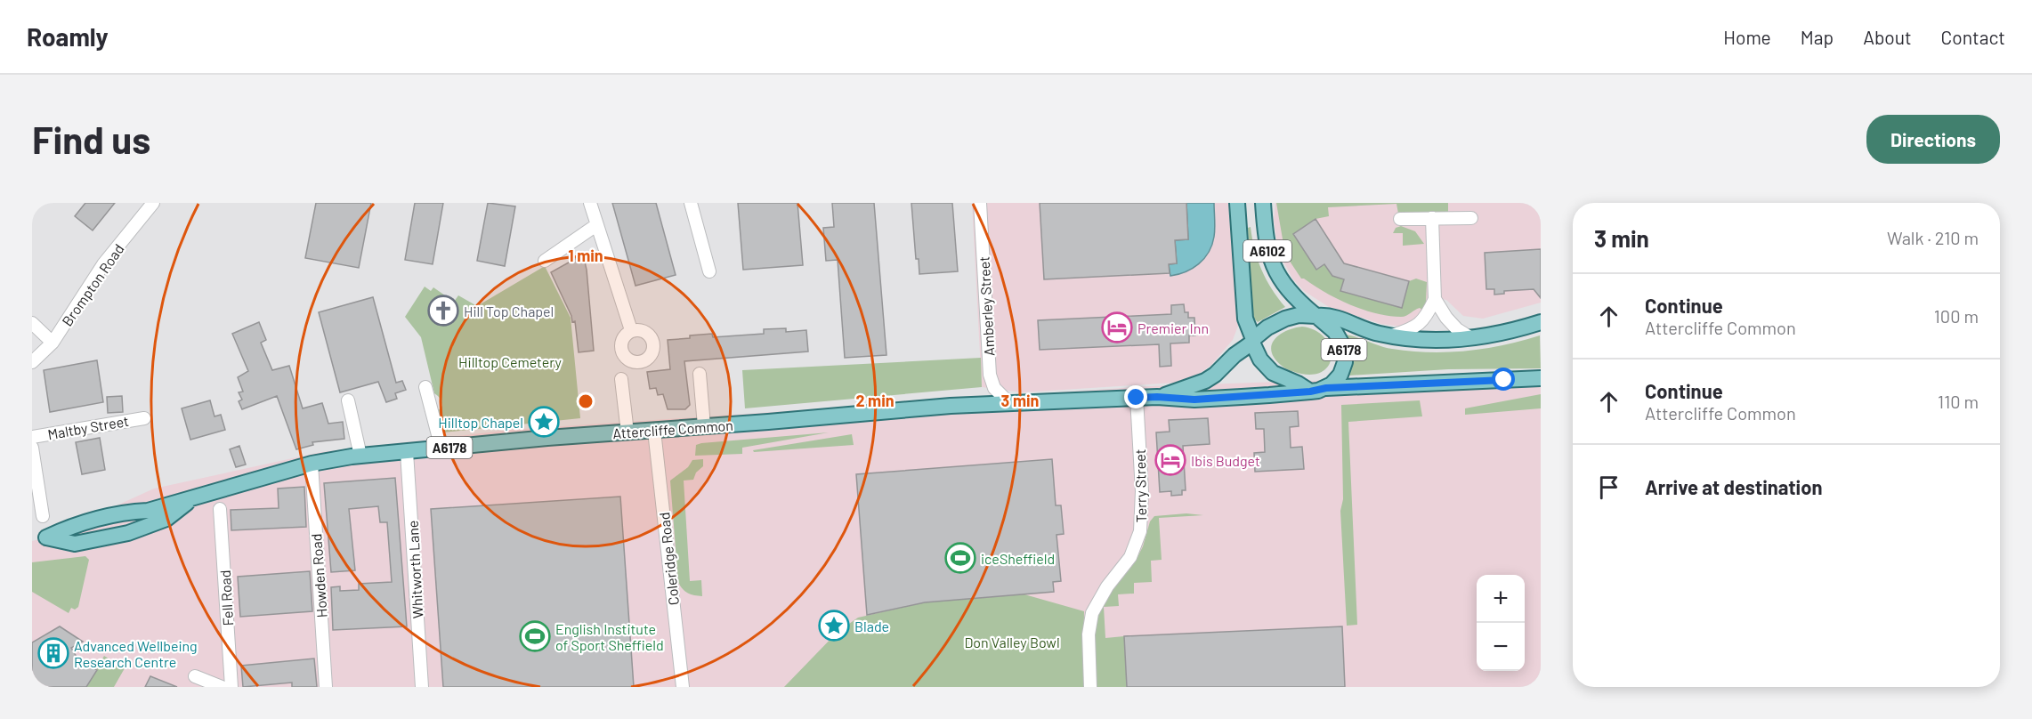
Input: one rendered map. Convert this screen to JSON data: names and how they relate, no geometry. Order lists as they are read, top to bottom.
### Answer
{
  "streets": {
    "main road": ["A6102", "A6178", "Attercliffe Common"],
    "street": [
      "Brompton Road",
      "Amberley Street",
      "Maltby Street",
      "Terry Street",
      "Coleridge Road",
      "Whitworth Lane",
      "Howden Road",
      "Fell Road"
    ]
  },
  "crossings": [
    ["A6102", "A6178"],
    ["A6102", "Attercliffe Common"],
    ["Amberley Street", "Attercliffe Common"],
    ["A6178", "Attercliffe Common"],
    ["Attercliffe Common", "Terry Street"],
    ["Attercliffe Common", "Coleridge Road"],
    ["Attercliffe Common", "Whitworth Lane"],
    ["Attercliffe Common", "Howden Road"]
  ],
  "parks": ["Hilltop Cemetery", "Don Valley Bowl"],
  "places": {
    "church": ["Hill Top Chapel"],
    "hotel": ["Premier Inn", "Ibis Budget"],
    "place": ["Hilltop Chapel", "Blade"],
    "sports": ["iceSheffield", "English Institute of Sport Sheffield"],
    "building": ["Advanced Wellbeing Research Centre"]
  },
  "page": {
    "header": "Roamly",
    "nav": [
      "Home",
      "Map",
      "About",
      "Contact"
    ],
    "buttons": "Directions",
    "title": "Find us",
    "heading": ["3 min", "Walk · 210 m"],
    "list": [
      ["Continue", "Attercliffe Common", "100 m"],
      ["Continue", "Attercliffe Common", "110 m"],
      "Arrive at destination"
    ],
    "map_buttons": ["+", "−"]
  },
  "rings": ["1 min", "2 min", "3 min"]
}
